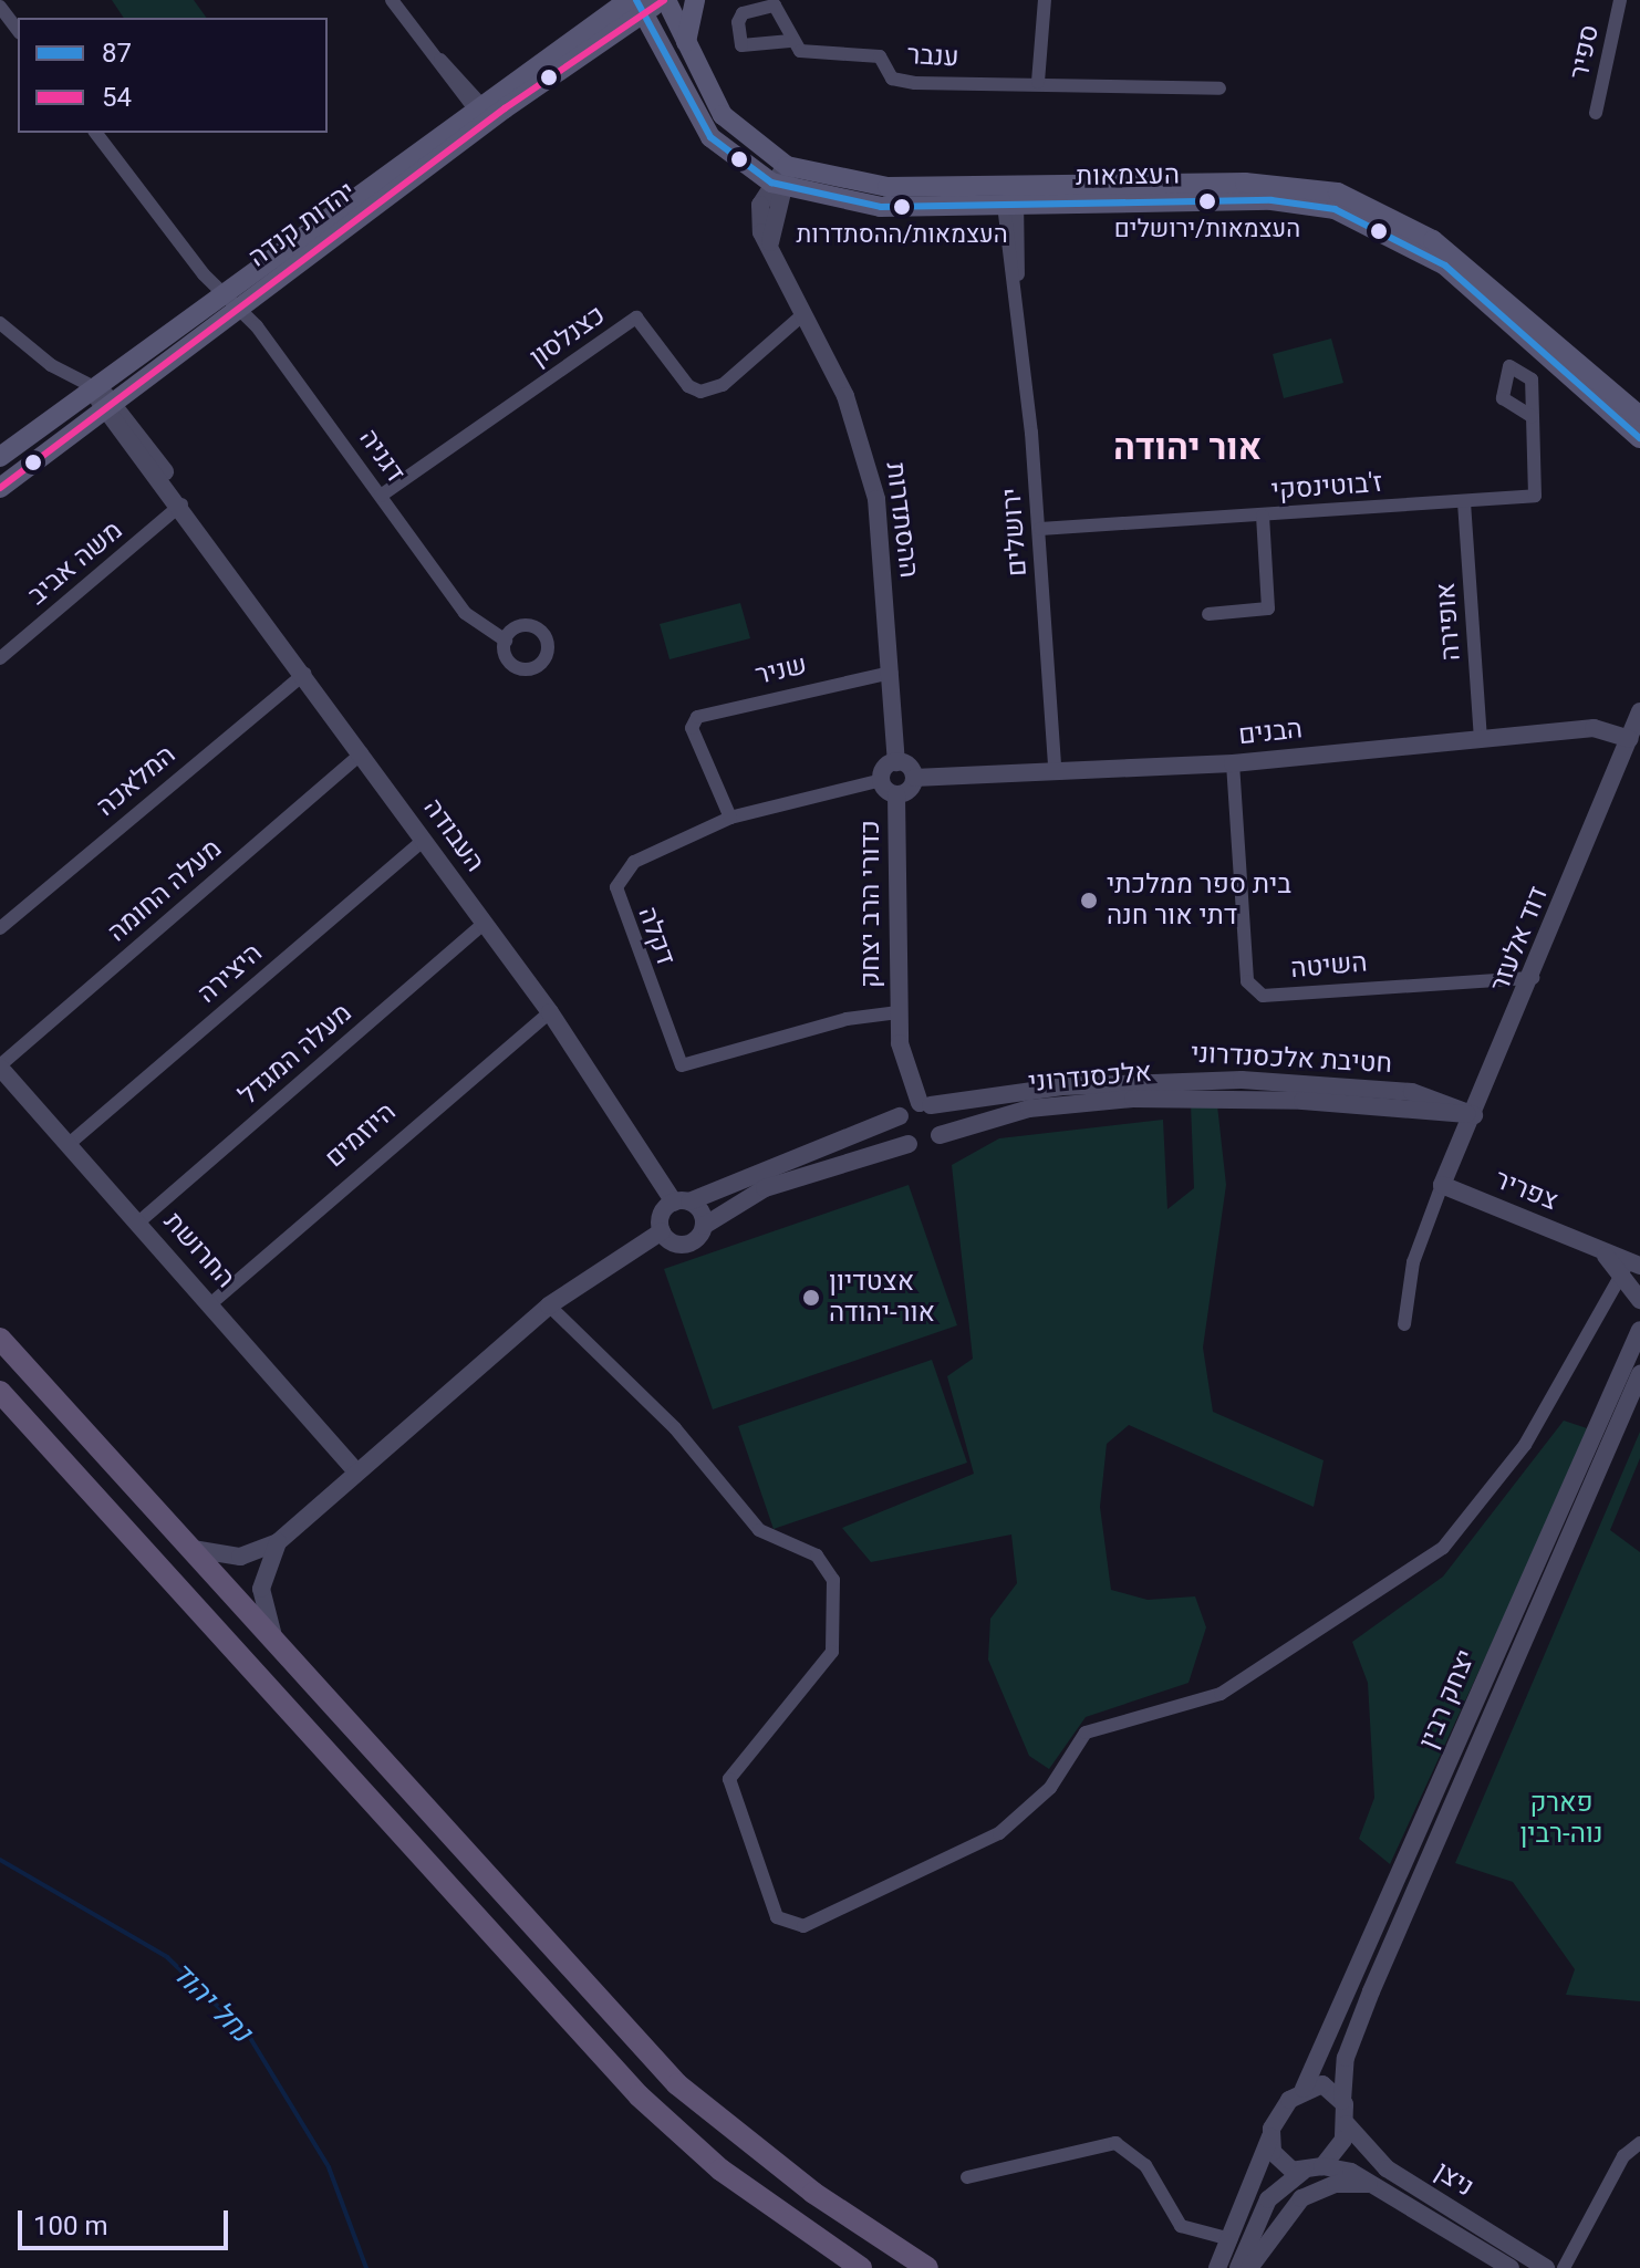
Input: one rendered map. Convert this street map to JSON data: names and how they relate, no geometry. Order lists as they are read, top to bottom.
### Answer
{
  "streets": {
    "main road": ["העצמאות", "יהדות קנדה"],
    "street": [
      "ספיר",
      "ענבר",
      "כצנלסון",
      "דגניה",
      "ז'בוטינסקי",
      "ההסתדרות",
      "ירושלים",
      "משה אביב",
      "אופירה",
      "שניר",
      "הבנים",
      "המלאכה",
      "העבודה",
      "מעלה החומה",
      "כדורי הרב יצחק",
      "דקלה",
      "דוד אלעזר",
      "השיטה",
      "היצירה",
      "מעלה המגדל",
      "חטיבת אלכסנדרוני",
      "אלכסנדרוני",
      "היוזמים",
      "צפריר",
      "החרושת",
      "יצחק רבין",
      "ניצן"
    ]
  },
  "crossings": [
    ["העצמאות", "יהדות קנדה"],
    ["העצמאות", "ההסתדרות"],
    ["העצמאות", "ירושלים"],
    ["יהדות קנדה", "דגניה"],
    ["יהדות קנדה", "העבודה"],
    ["כצנלסון", "דגניה"],
    ["כצנלסון", "ההסתדרות"],
    ["ז'בוטינסקי", "ירושלים"],
    ["ז'בוטינסקי", "אופירה"],
    ["ההסתדרות", "שניר"],
    ["ירושלים", "הבנים"],
    ["משה אביב", "העבודה"],
    ["אופירה", "הבנים"],
    ["שניר", "דקלה"],
    ["הבנים", "דוד אלעזר"],
    ["הבנים", "השיטה"],
    ["המלאכה", "העבודה"],
    ["העבודה", "מעלה החומה"],
    ["העבודה", "היצירה"],
    ["העבודה", "מעלה המגדל"],
    ["העבודה", "חטיבת אלכסנדרוני"],
    ["העבודה", "היוזמים"],
    ["מעלה החומה", "החרושת"],
    ["כדורי הרב יצחק", "דקלה"],
    ["דוד אלעזר", "השיטה"],
    ["דוד אלעזר", "חטיבת אלכסנדרוני"],
    ["דוד אלעזר", "צפריר"],
    ["היצירה", "החרושת"],
    ["מעלה המגדל", "החרושת"],
    ["חטיבת אלכסנדרוני", "אלכסנדרוני"],
    ["היוזמים", "החרושת"],
    ["יצחק רבין", "ניצן"]
  ],
  "districts": ["אור יהודה"],
  "water": ["נחל יהוד"],
  "parks": ["פארק נוה-רבין"],
  "places": [
    "העצמאות/ירושלים",
    "העצמאות/ההסתדרות",
    "בית ספר ממלכתי דתי אור חנה",
    "אצטדיון אור-יהודה"
  ],
  "lines": ["transit line 87", "transit line 54"],
  "legend": ["87", "54"],
  "scale_bar": "100 m"
}
